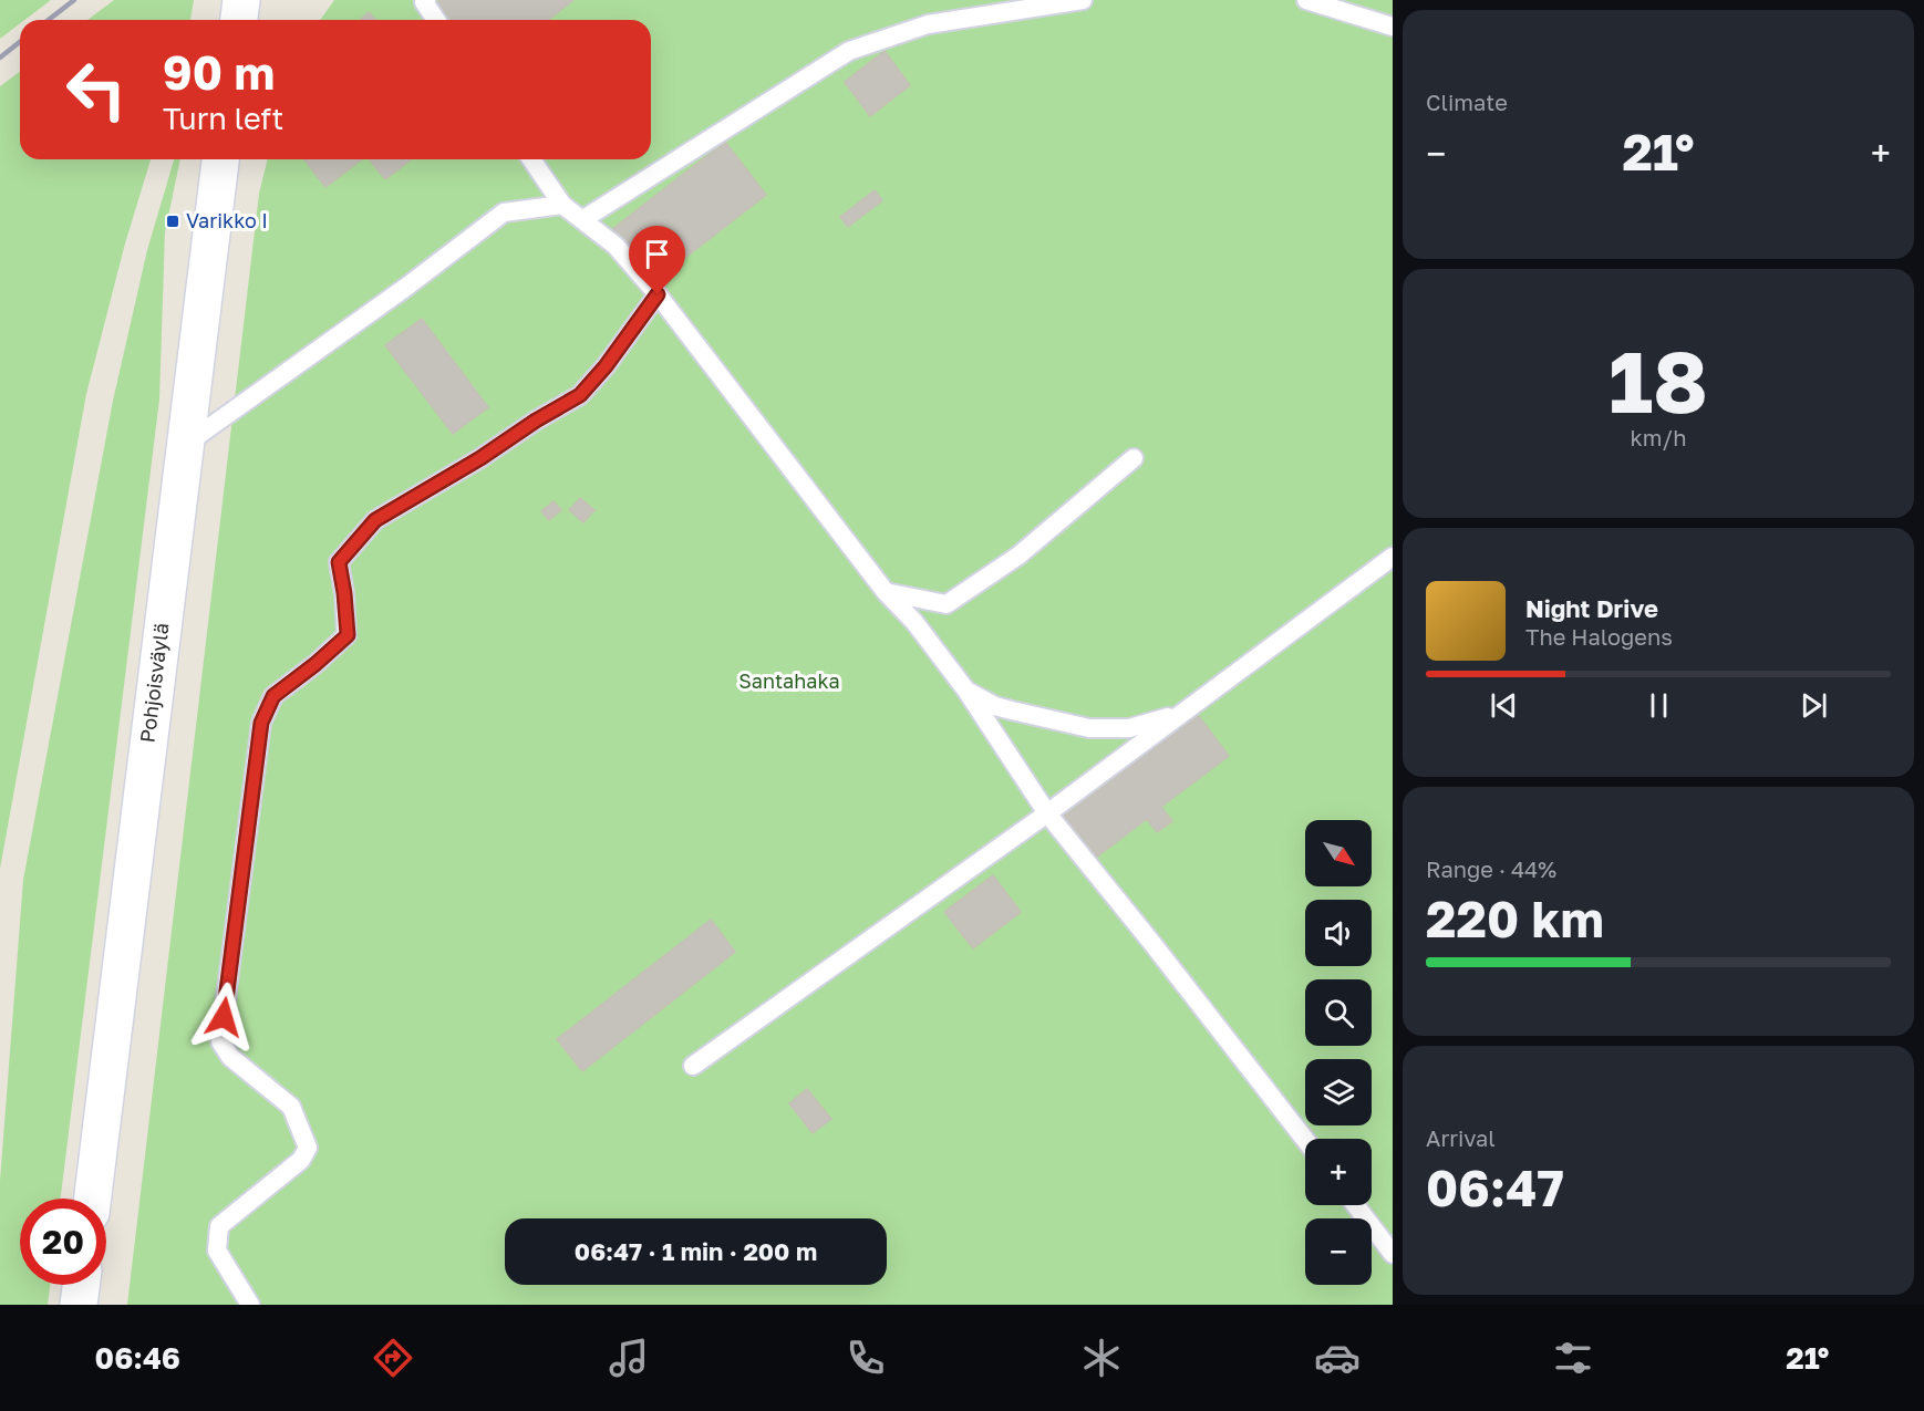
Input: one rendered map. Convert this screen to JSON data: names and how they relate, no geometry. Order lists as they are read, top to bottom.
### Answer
{
  "streets": {
    "main road": ["Pohjoisväylä"]
  },
  "parks": ["Santahaka"],
  "places": {
    "transit": ["Varikko I"]
  },
  "north": "bottom right",
  "page": {
    "tile": [
      "Climate",
      ["18", "km/h"],
      ["Range · 44%", "220 km"],
      ["Arrival", "06:47"]
    ],
    "turn": ["90 m", "Turn left"],
    "heat": ["−", "21°", "+"],
    "song": ["Night Drive", "The Halogens"],
    "map_buttons": ["+", "−"],
    "limit": "20",
    "trip": "06:47 · 1 min · 200 m",
    "tabs": ["06:46", "21°"]
  }
}
